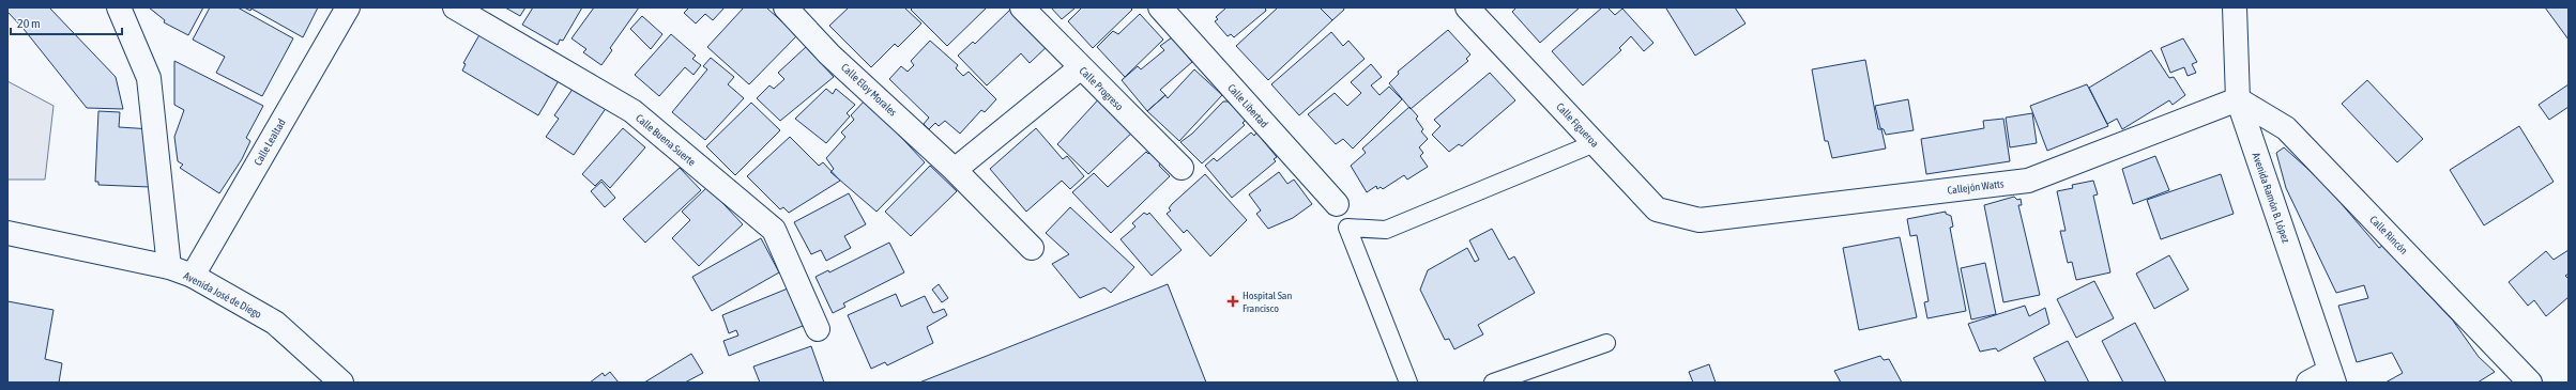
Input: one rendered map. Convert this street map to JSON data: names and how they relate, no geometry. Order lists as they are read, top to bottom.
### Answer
{
  "streets": {
    "street": [
      "Calle Progreso",
      "Calle Eloy Morales",
      "Calle Libertad",
      "Calle Figueroa",
      "Calle Buena Suerte",
      "Calle Lealtad",
      "Callejón Watts",
      "Avenida Ramón B. López",
      "Calle Rincón",
      "Avenida José de Diego"
    ]
  },
  "crossings": [
    ["Calle Figueroa", "Callejón Watts"],
    ["Calle Lealtad", "Avenida José de Diego"],
    ["Callejón Watts", "Avenida Ramón B. López"],
    ["Callejón Watts", "Calle Rincón"],
    ["Avenida Ramón B. López", "Calle Rincón"]
  ],
  "places": {
    "health": ["Hospital San Francisco"]
  },
  "scale_bar": "20 m"
}
